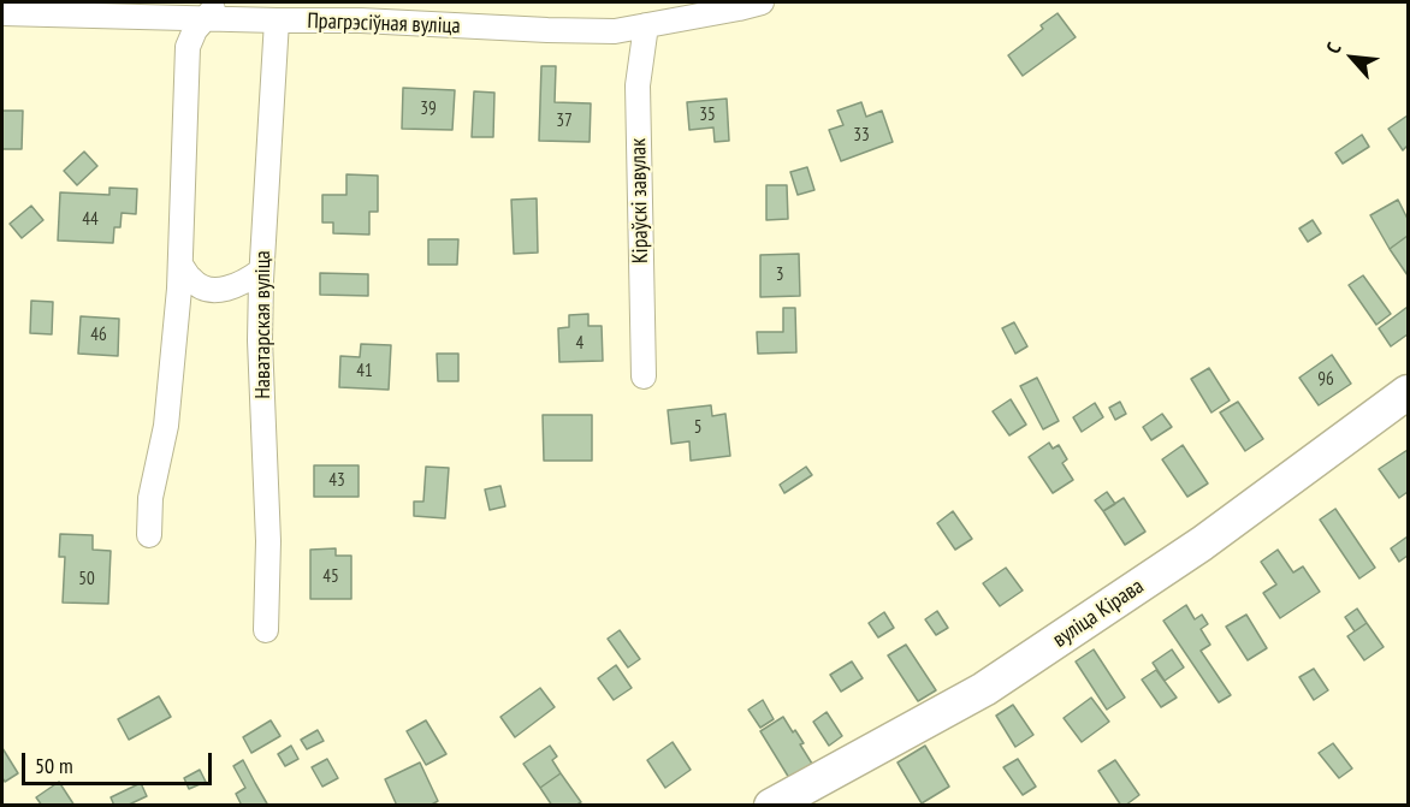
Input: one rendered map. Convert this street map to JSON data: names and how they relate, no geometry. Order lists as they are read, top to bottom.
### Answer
{
  "streets": {
    "street": [
      "Прагрэсіўная вуліца",
      "Кіраўскі завулак",
      "Наватарская вуліца",
      "вуліца Кірава"
    ]
  },
  "crossings": [
    ["Прагрэсіўная вуліца", "Кіраўскі завулак"],
    ["Прагрэсіўная вуліца", "Наватарская вуліца"]
  ],
  "house_numbers": [
    "39",
    "35",
    "37",
    "33",
    "44",
    "3",
    "46",
    "4",
    "41",
    "96",
    "5",
    "43",
    "45",
    "50"
  ],
  "scale_bar": "50 m",
  "north": "top left"
}
